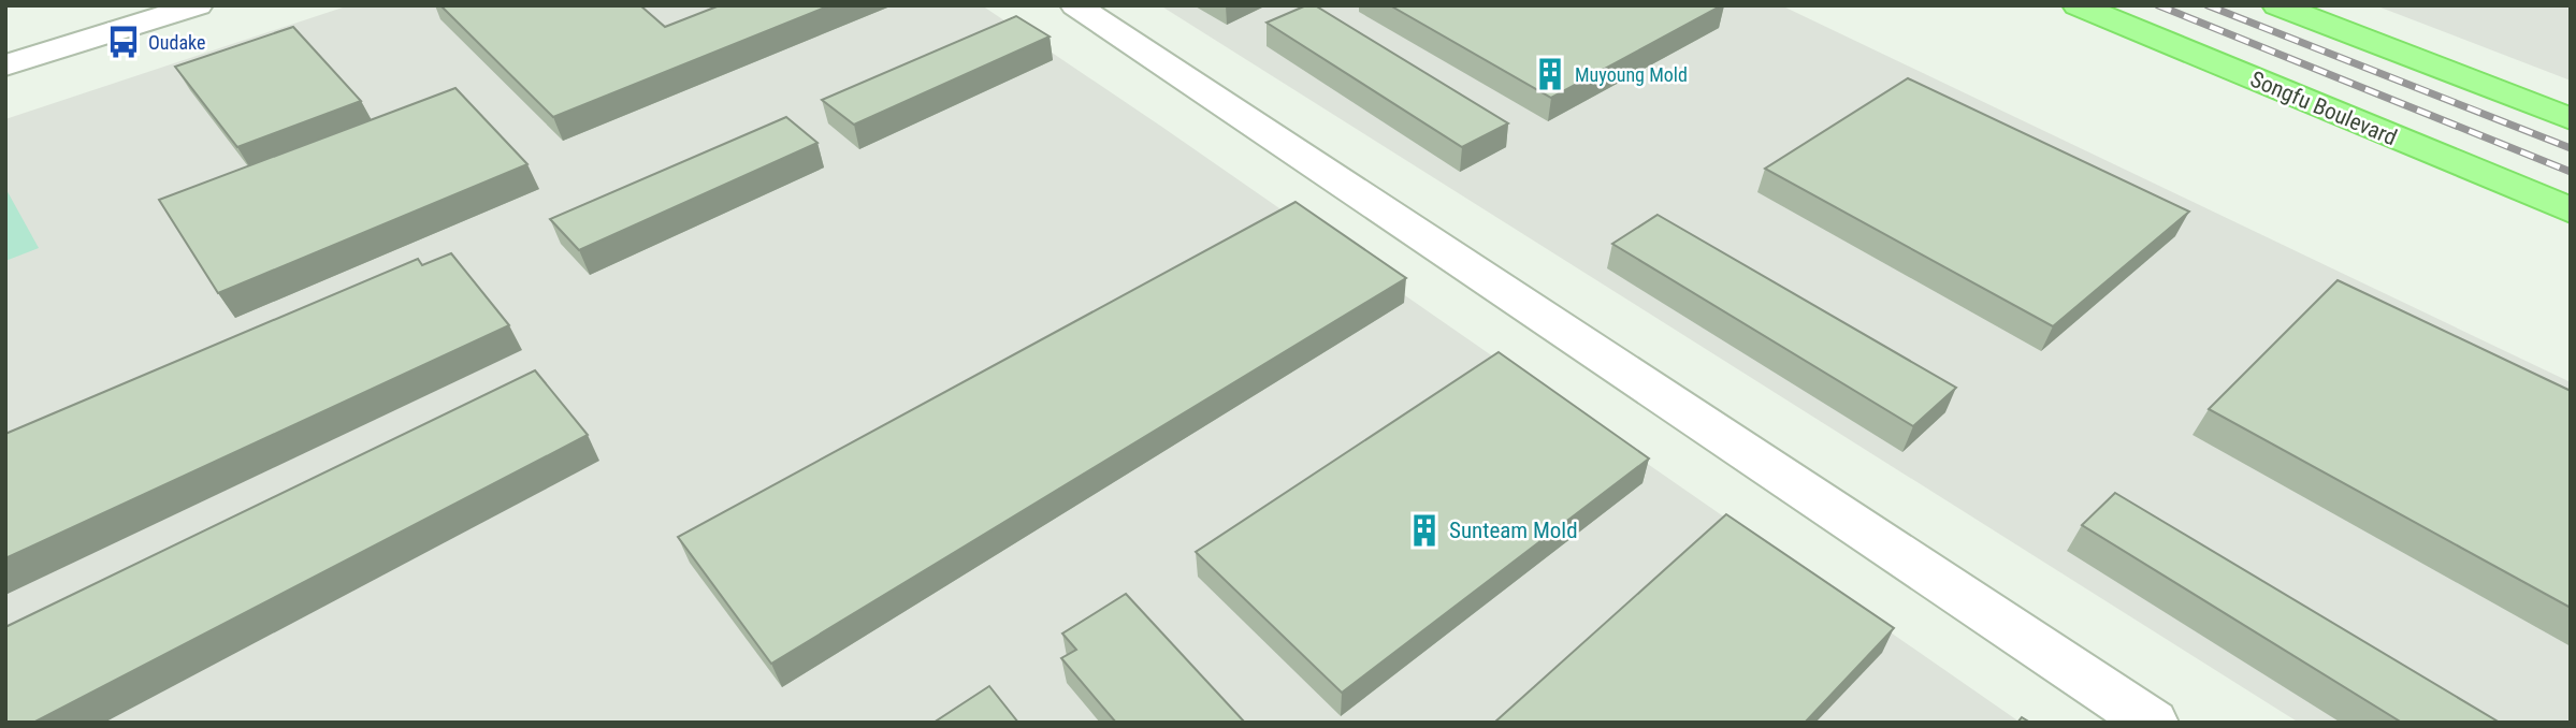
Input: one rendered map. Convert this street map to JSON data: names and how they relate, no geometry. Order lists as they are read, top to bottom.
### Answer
{
  "streets": {
    "main road": ["Songfu Boulevard"]
  },
  "places": {
    "bus stop": ["Oudake"],
    "building": ["Muyoung Mold", "Sunteam Mold"]
  }
}
